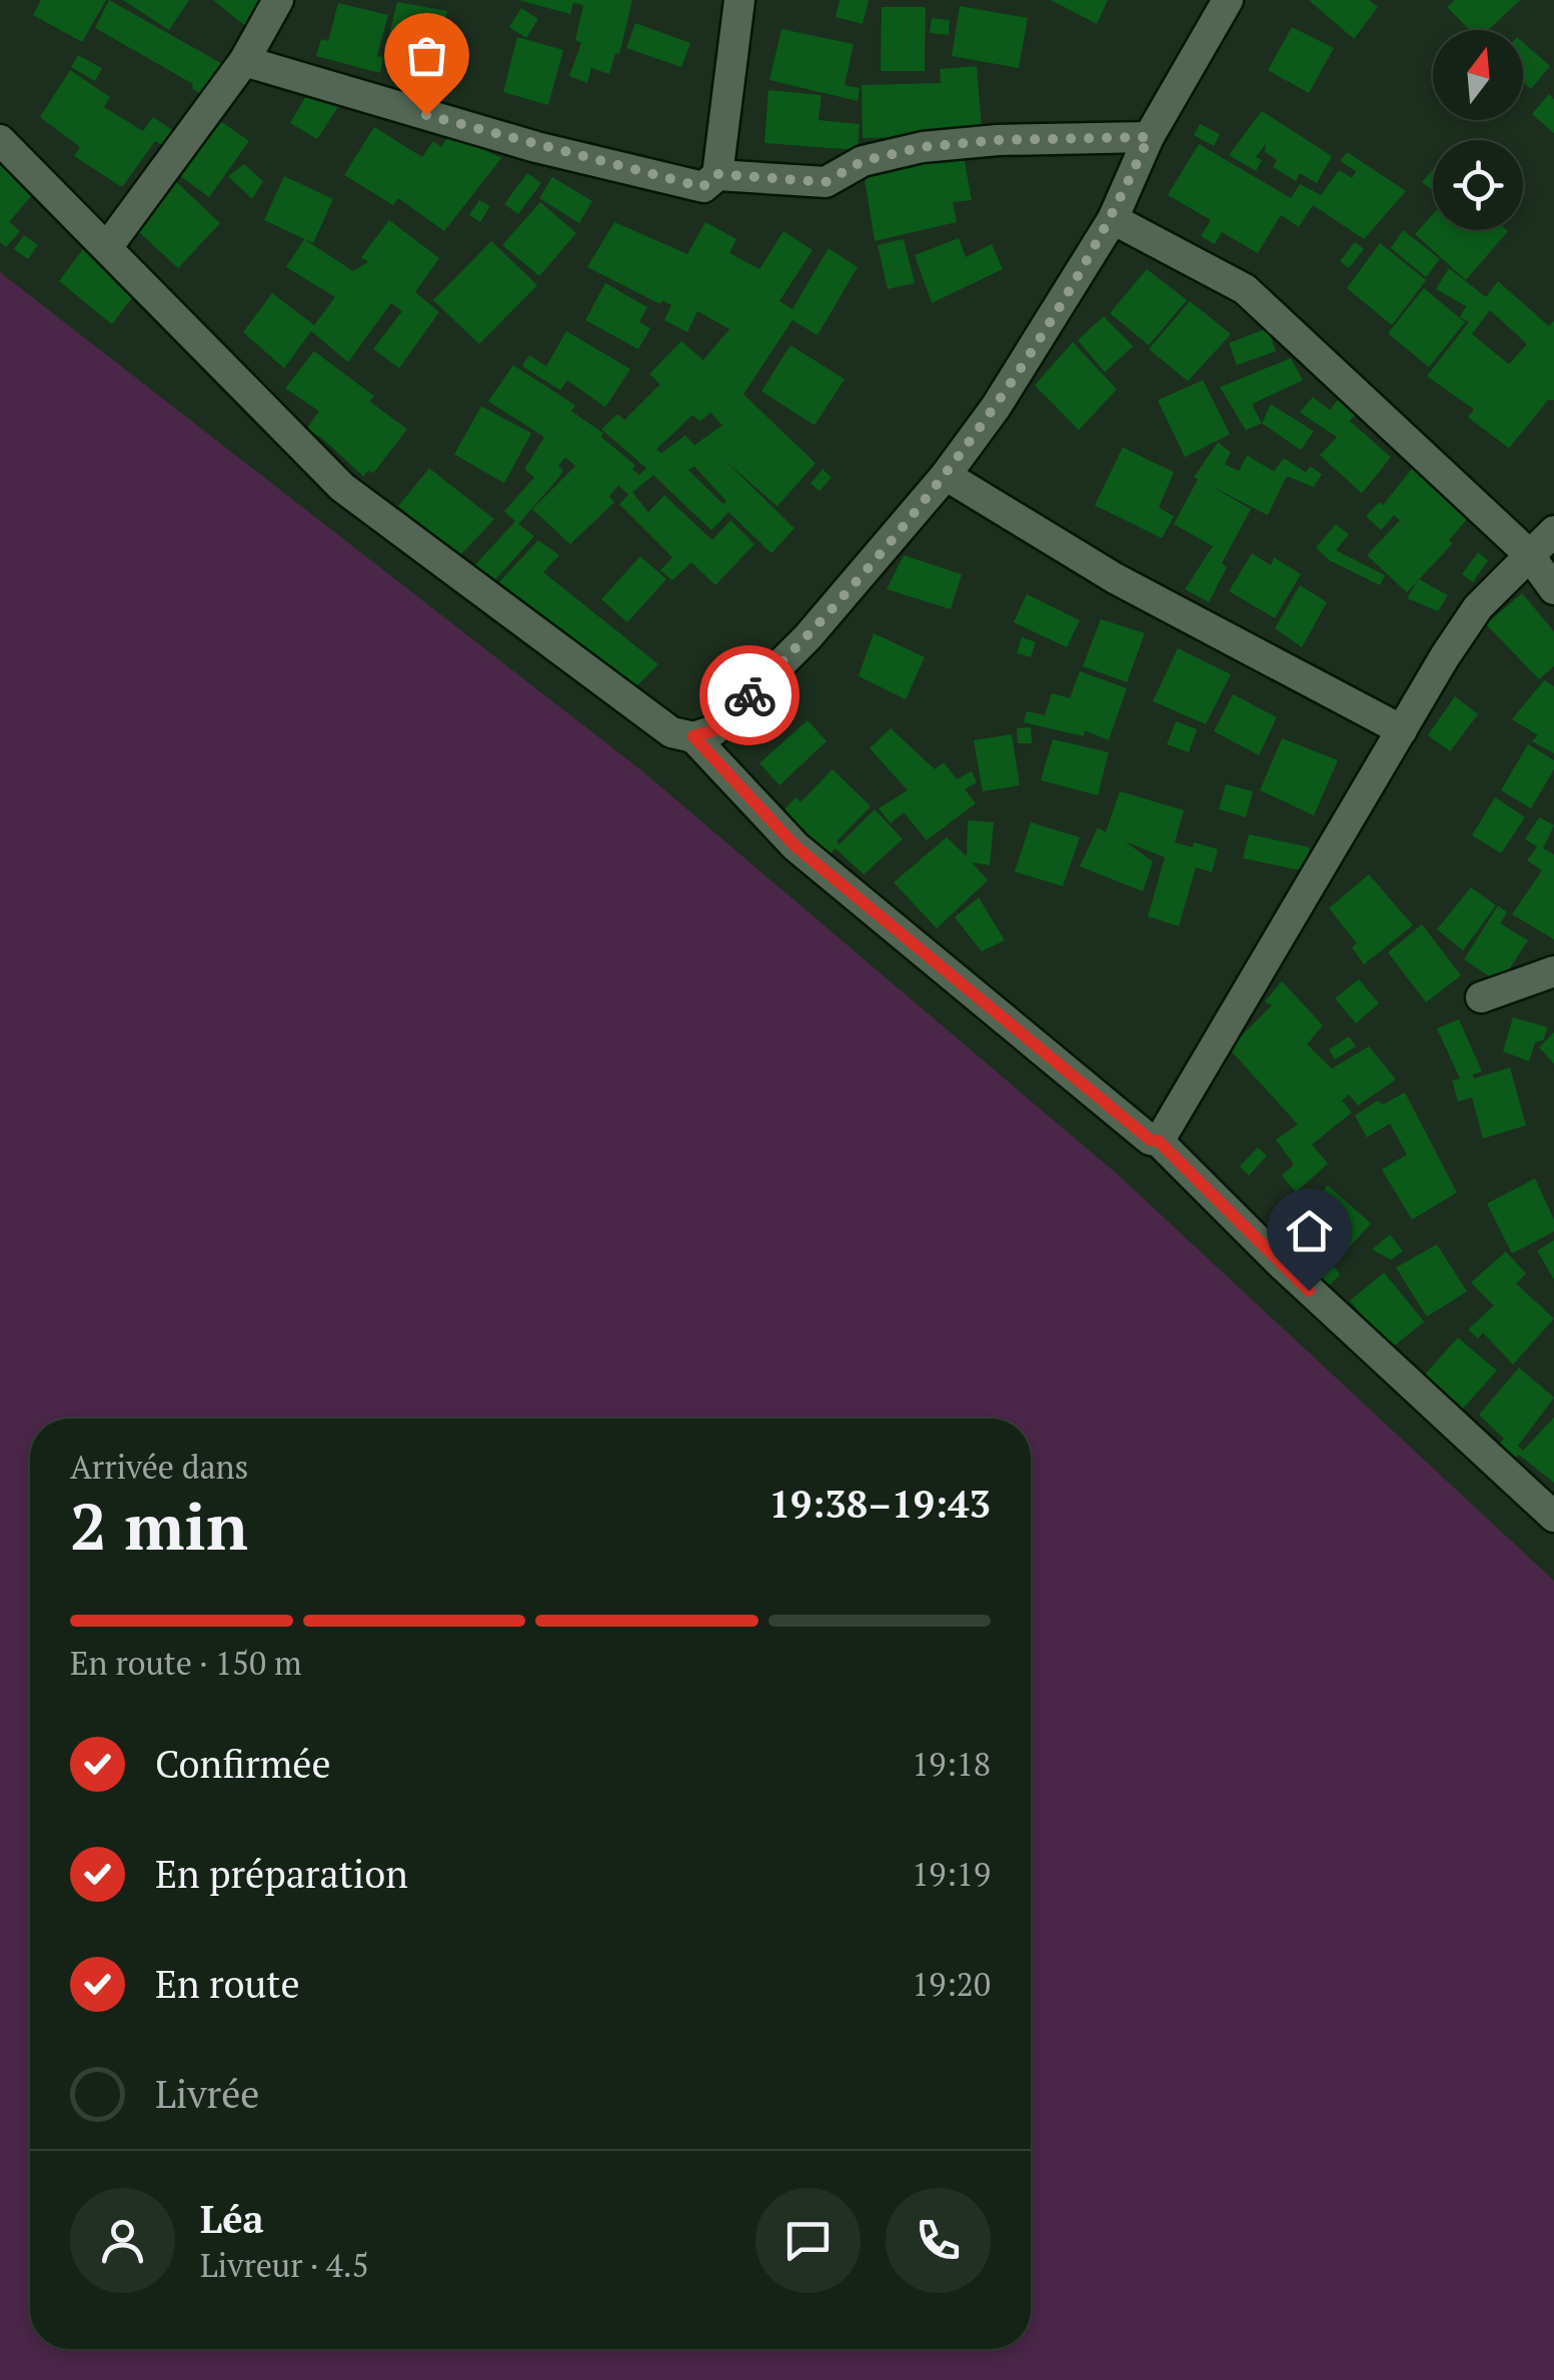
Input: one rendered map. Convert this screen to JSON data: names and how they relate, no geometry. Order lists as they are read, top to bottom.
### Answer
{
  "north": "top",
  "page": {
    "heading": ["2 min", "Arrivée dans", "19:38–19:43"],
    "panel": ["Léa", "Livreur · 4.5"],
    "bar": "En route · 150 m",
    "list": [
      ["Confirmée", "19:18"],
      ["En préparation", "19:19"],
      ["En route", "19:20"],
      "Livrée"
    ]
  }
}
